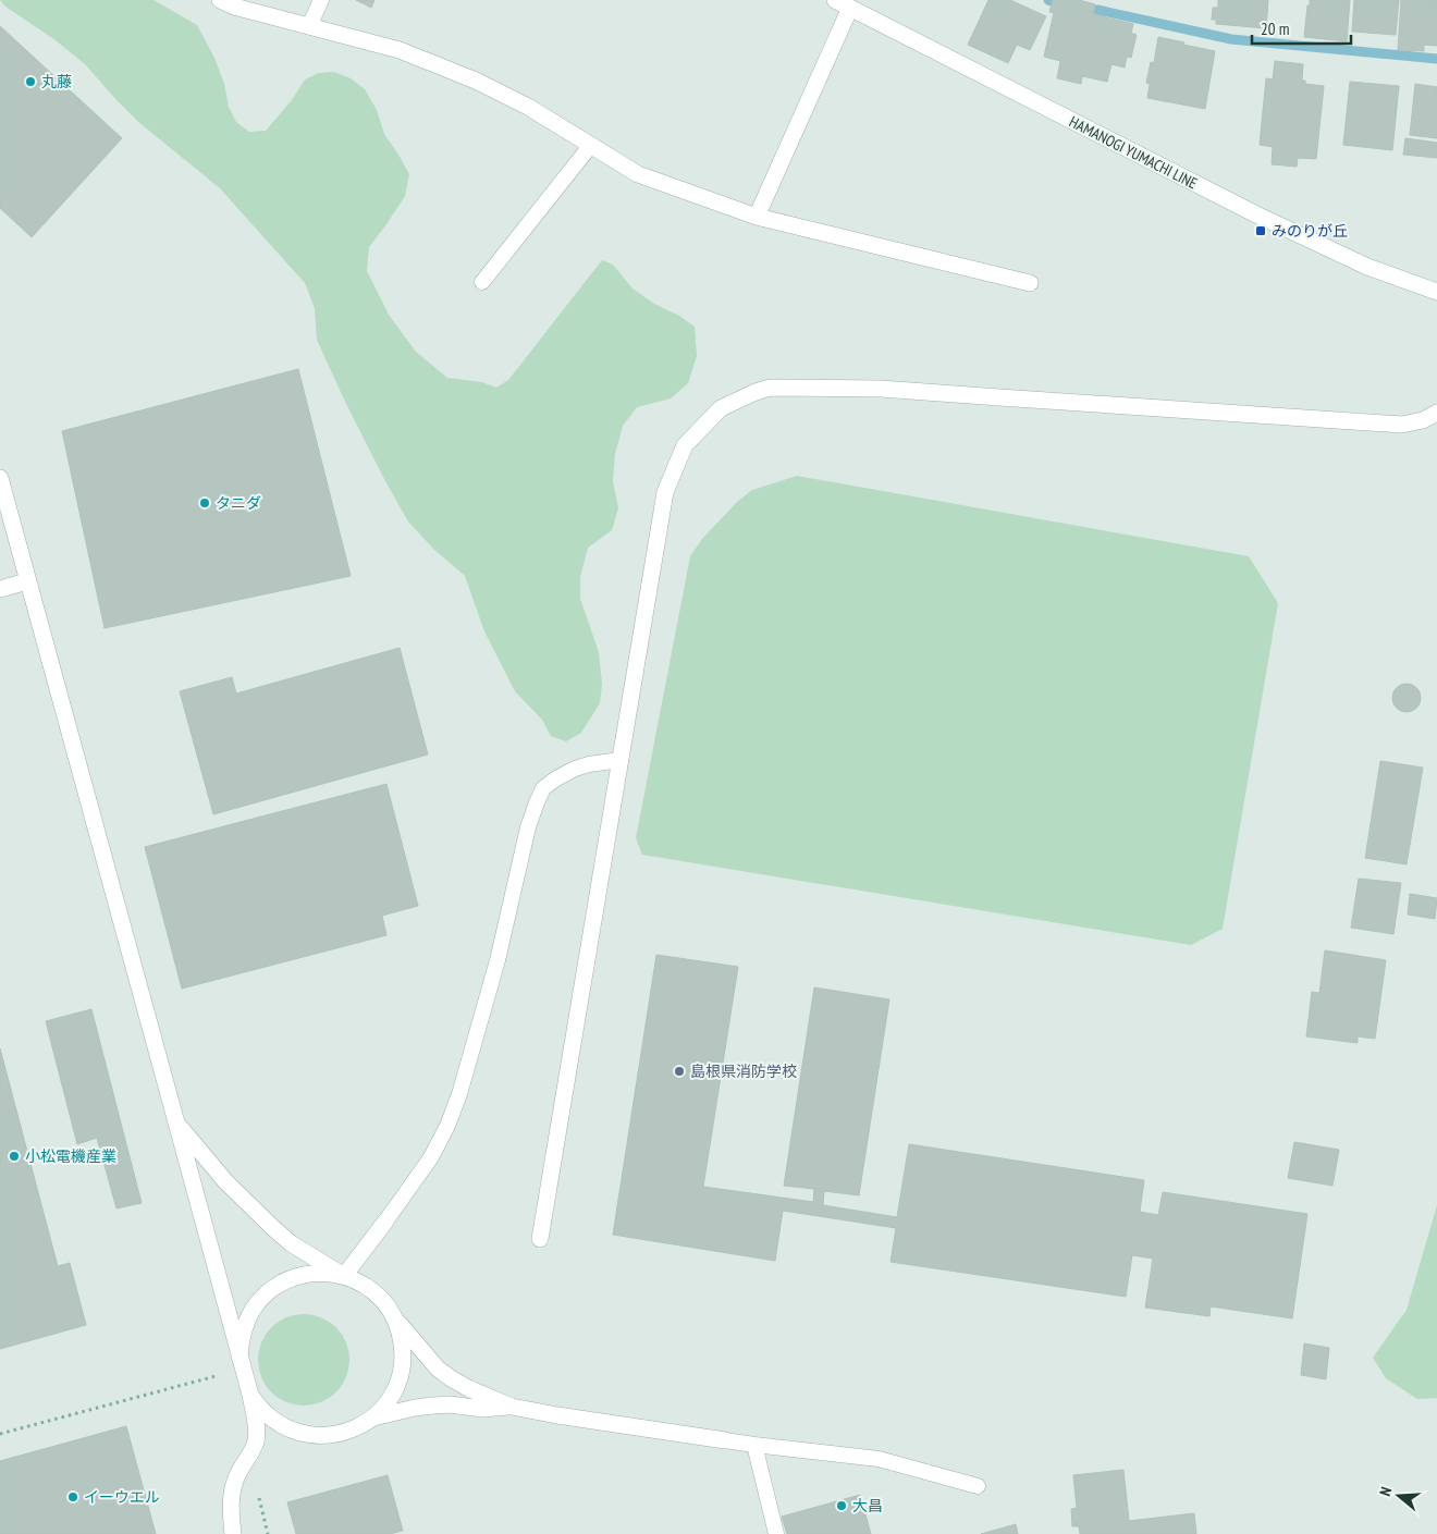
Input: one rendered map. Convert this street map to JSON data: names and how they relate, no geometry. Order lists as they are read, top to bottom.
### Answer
{
  "streets": {
    "street": ["HAMANOGI YUMACHI LINE"]
  },
  "places": {
    "other": [
      "丸藤",
      "タニダ",
      "島根県消防学校",
      "小松電機産業",
      "イーウエル",
      "大昌"
    ],
    "transit": ["みのりが丘"]
  },
  "scale_bar": "20 m",
  "north": "left"
}
